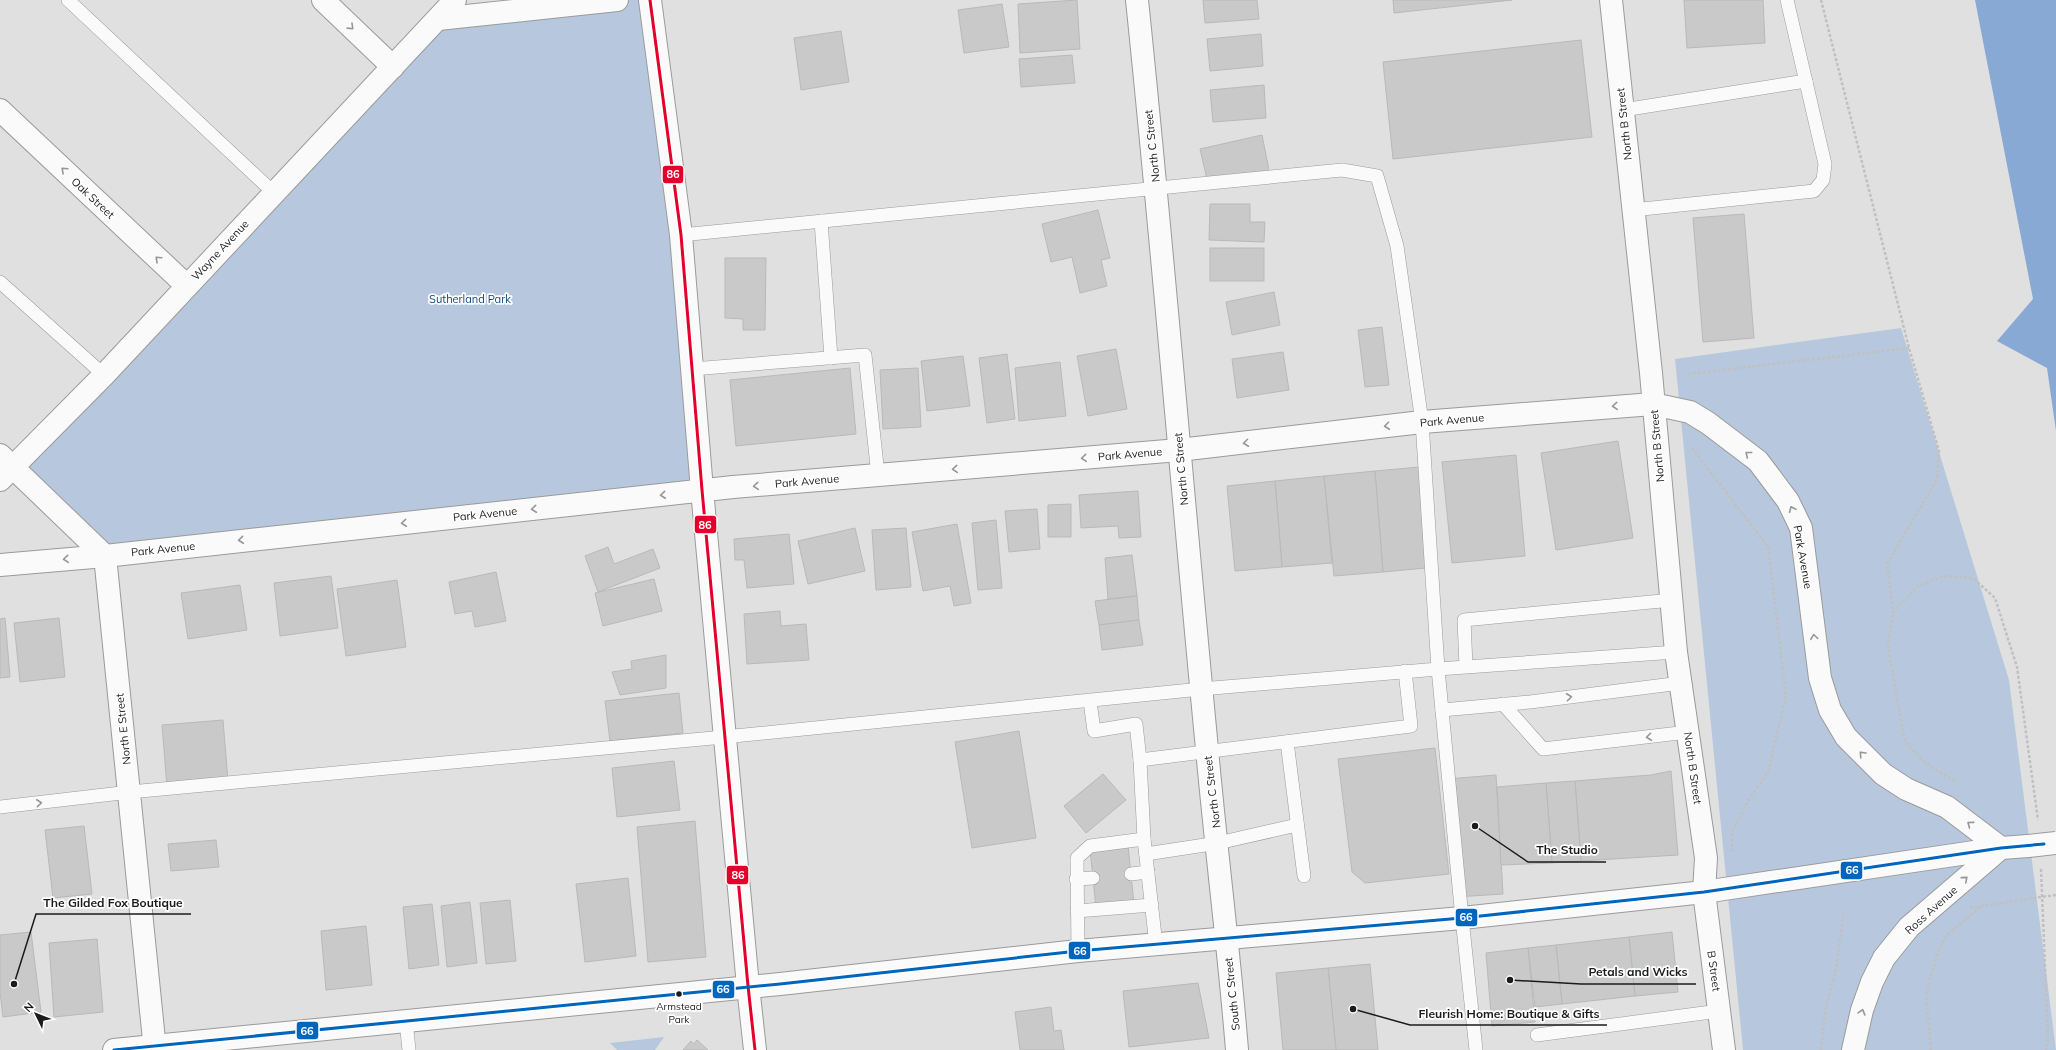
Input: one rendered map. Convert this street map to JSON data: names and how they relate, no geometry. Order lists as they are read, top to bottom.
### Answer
{
  "streets": {
    "main road": [
      "North B Street",
      "North C Street",
      "Oak Street",
      "Wayne Avenue",
      "Park Avenue",
      "North E Street",
      "Ross Avenue",
      "B Street",
      "South C Street"
    ]
  },
  "crossings": [
    ["North B Street", "Park Avenue"],
    ["North B Street", "B Street"],
    ["North C Street", "Park Avenue"],
    ["North C Street", "South C Street"],
    ["Oak Street", "Wayne Avenue"],
    ["Park Avenue", "North E Street"],
    ["Park Avenue", "Ross Avenue"]
  ],
  "one_way": ["Oak Street", "Park Avenue", "Ross Avenue"],
  "parks": ["Sutherland Park"],
  "places": [
    "The Studio",
    "Petals and Wicks",
    "The Gilded Fox Boutique",
    "Armstead Park",
    "Fleurish Home: Boutique & Gifts"
  ],
  "lines": ["transit line 86", "transit line 66"],
  "north": "top left"
}
